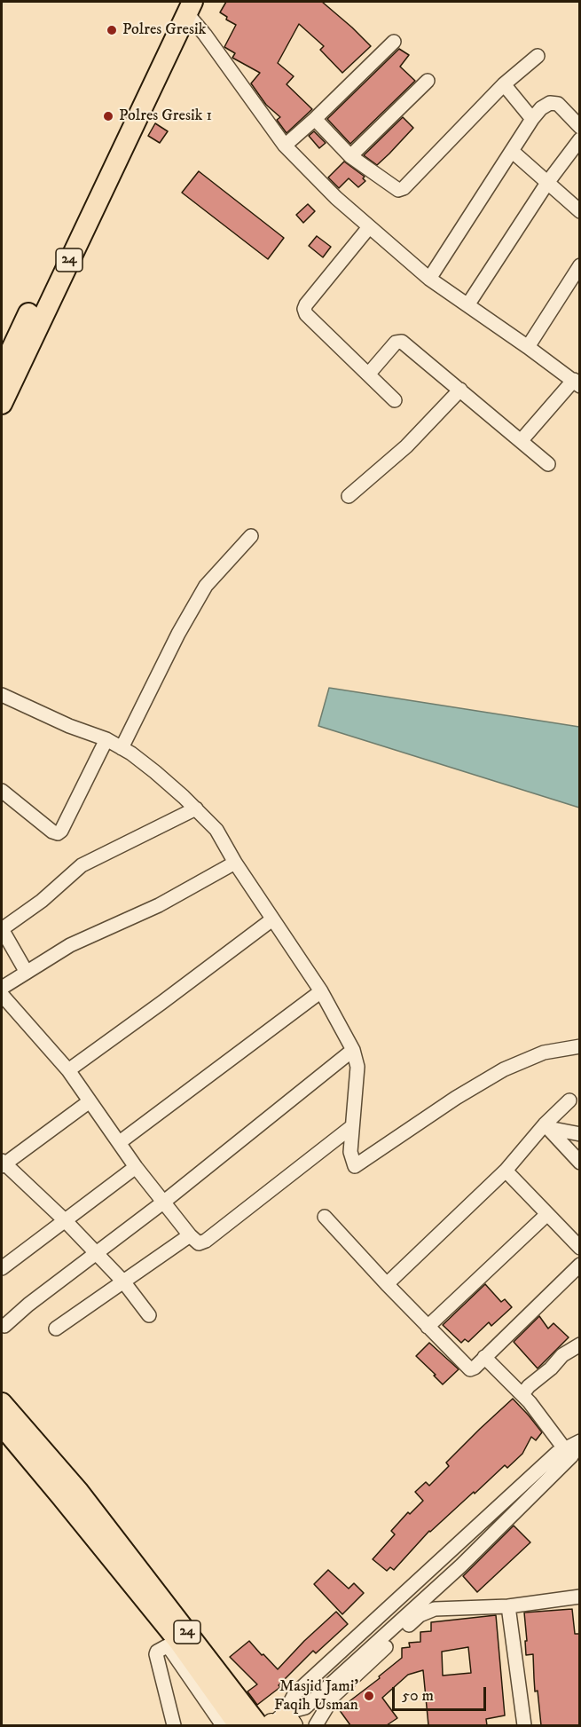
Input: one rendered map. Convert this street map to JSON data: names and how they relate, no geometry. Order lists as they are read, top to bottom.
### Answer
{
  "streets": {
    "highway": ["24"]
  },
  "places": ["Polres Gresik", "Polres Gresik 1", "Masjid Jami' Faqih Usman"],
  "scale_bar": "50 m"
}
